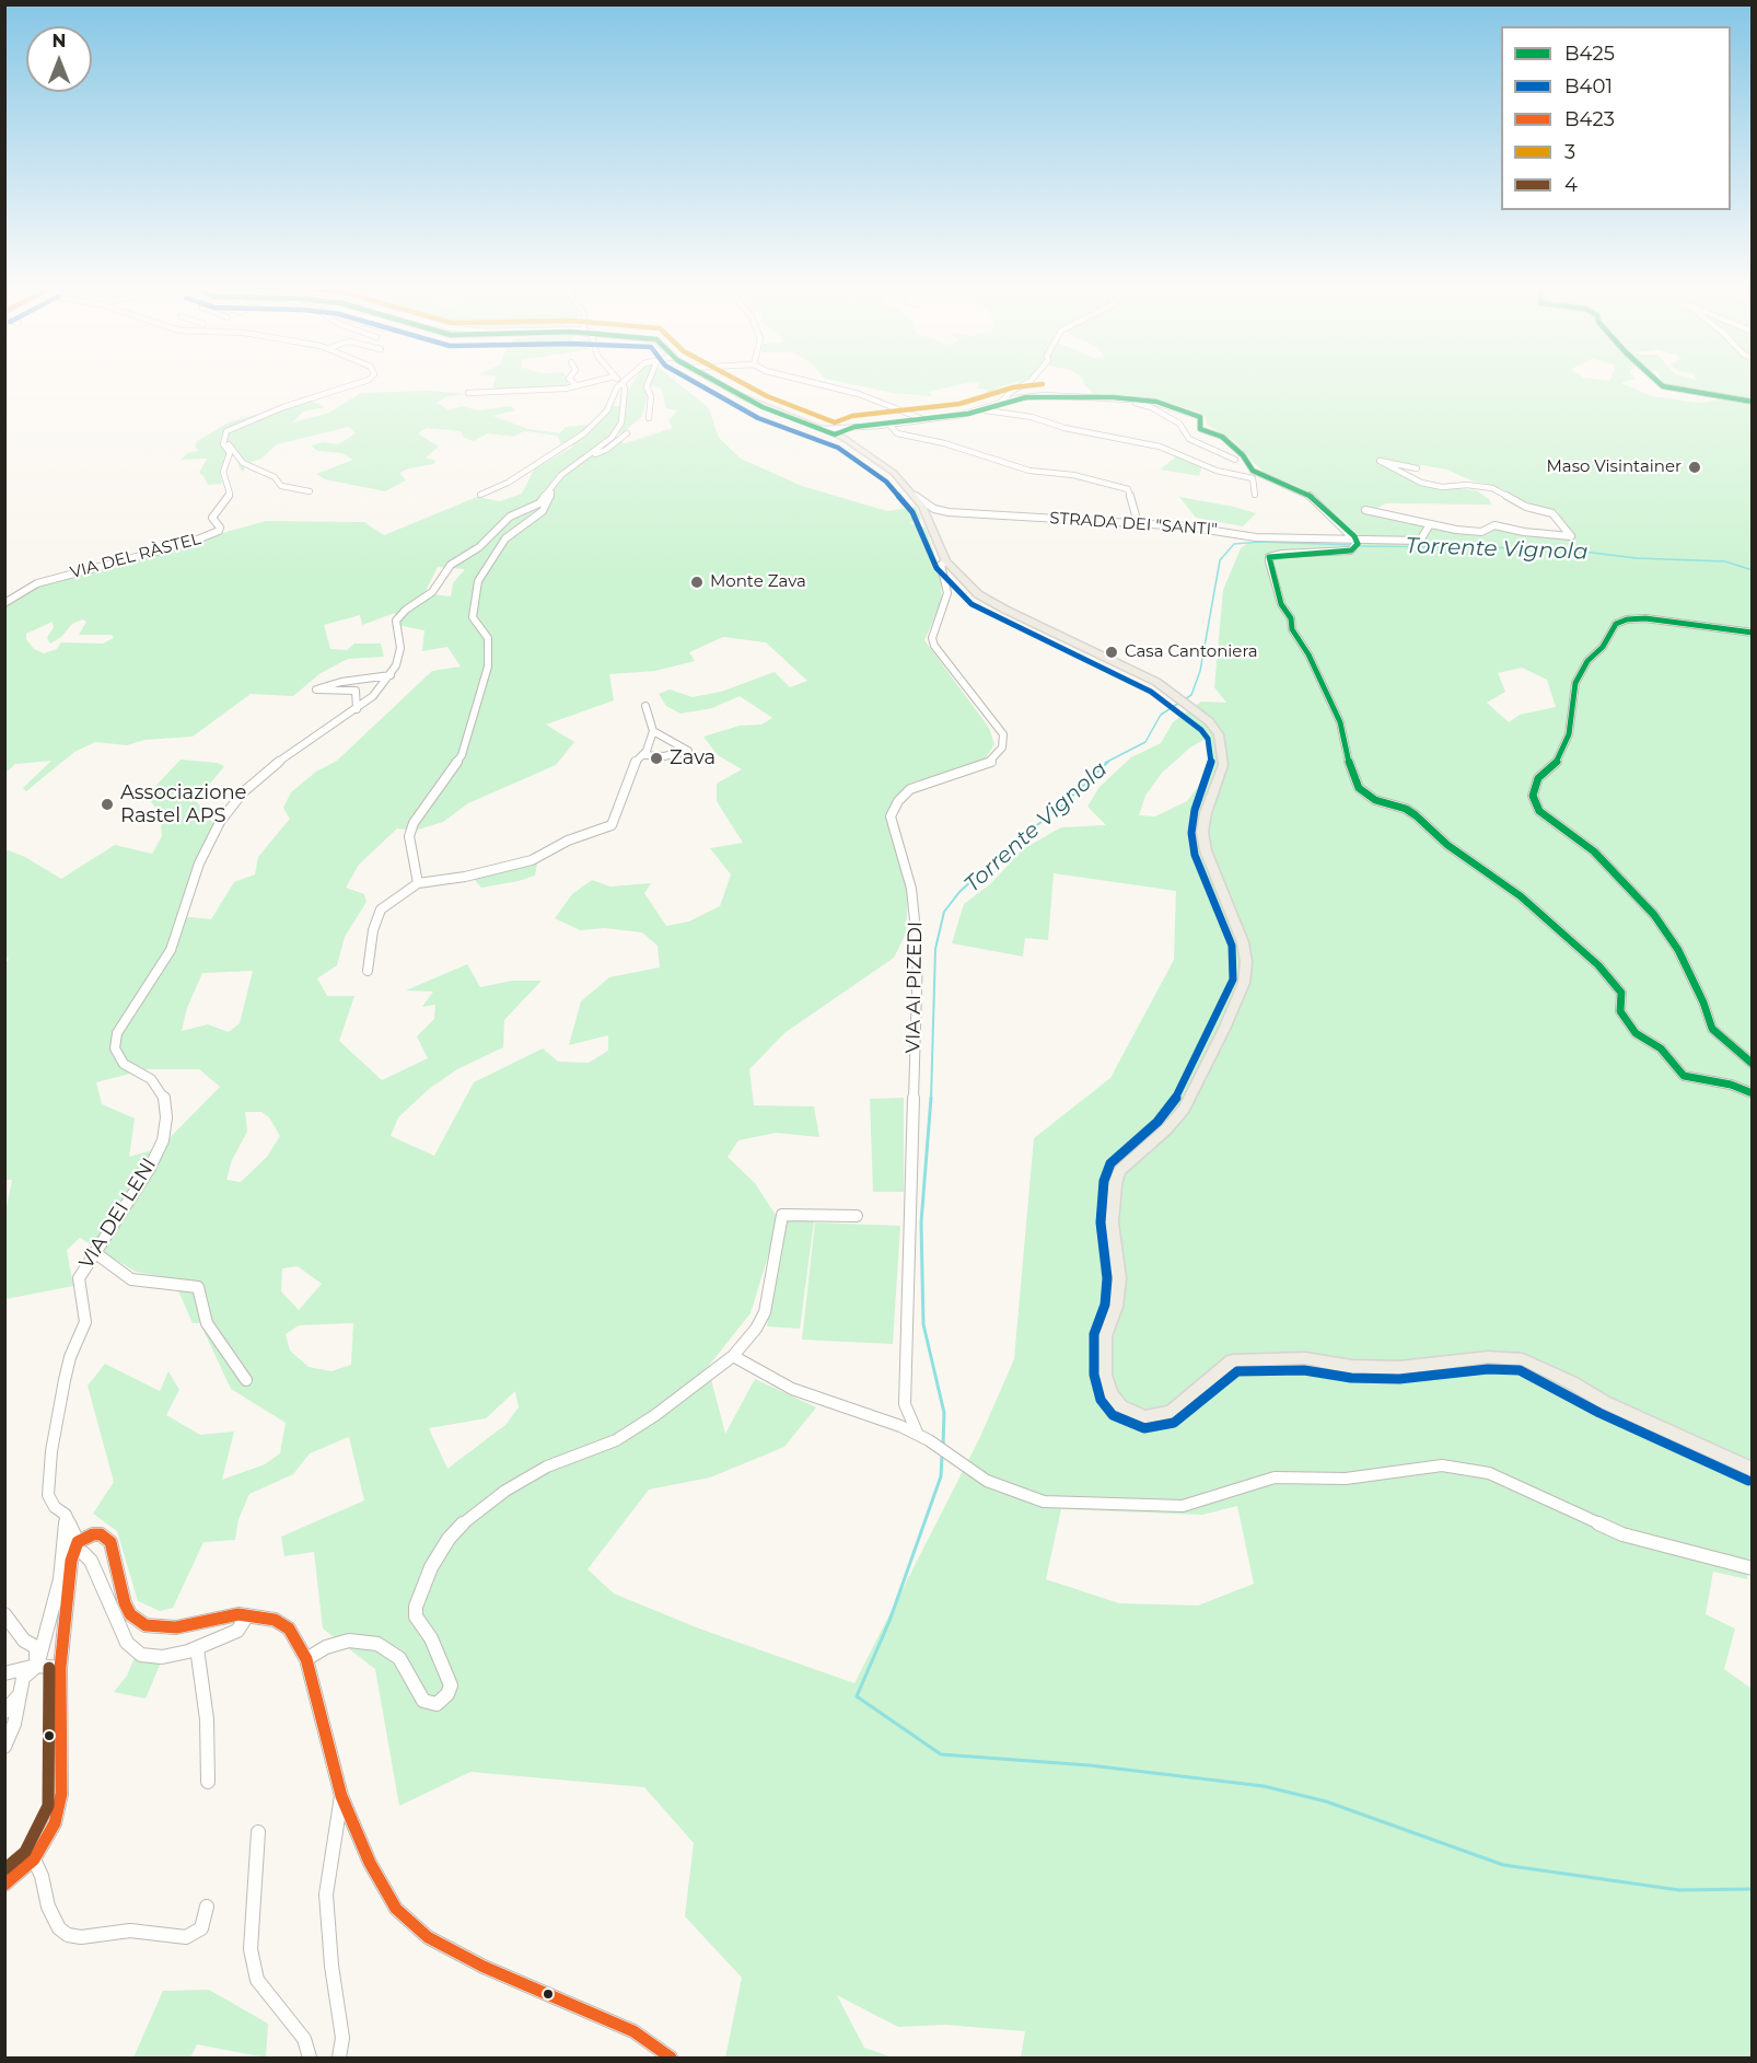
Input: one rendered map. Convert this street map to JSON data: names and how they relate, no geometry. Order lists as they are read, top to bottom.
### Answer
{
  "streets": {
    "street": [
      "STRADA DEI \"SANTI\"",
      "VIA DEL RÀSTEL",
      "VIA AI PIZEDI",
      "VIA DEI LENI"
    ]
  },
  "water": ["Torrente Vignola"],
  "places": [
    "Maso Visintainer",
    "Monte Zava",
    "Casa Cantoniera",
    "Zava",
    "Associazione Rastel APS"
  ],
  "lines": [
    "transit line B425",
    "transit line B401",
    "transit line 3",
    "transit line B423",
    "transit line 4"
  ],
  "legend": [
    "B425",
    "B401",
    "B423",
    "3",
    "4"
  ],
  "north": "top"
}
